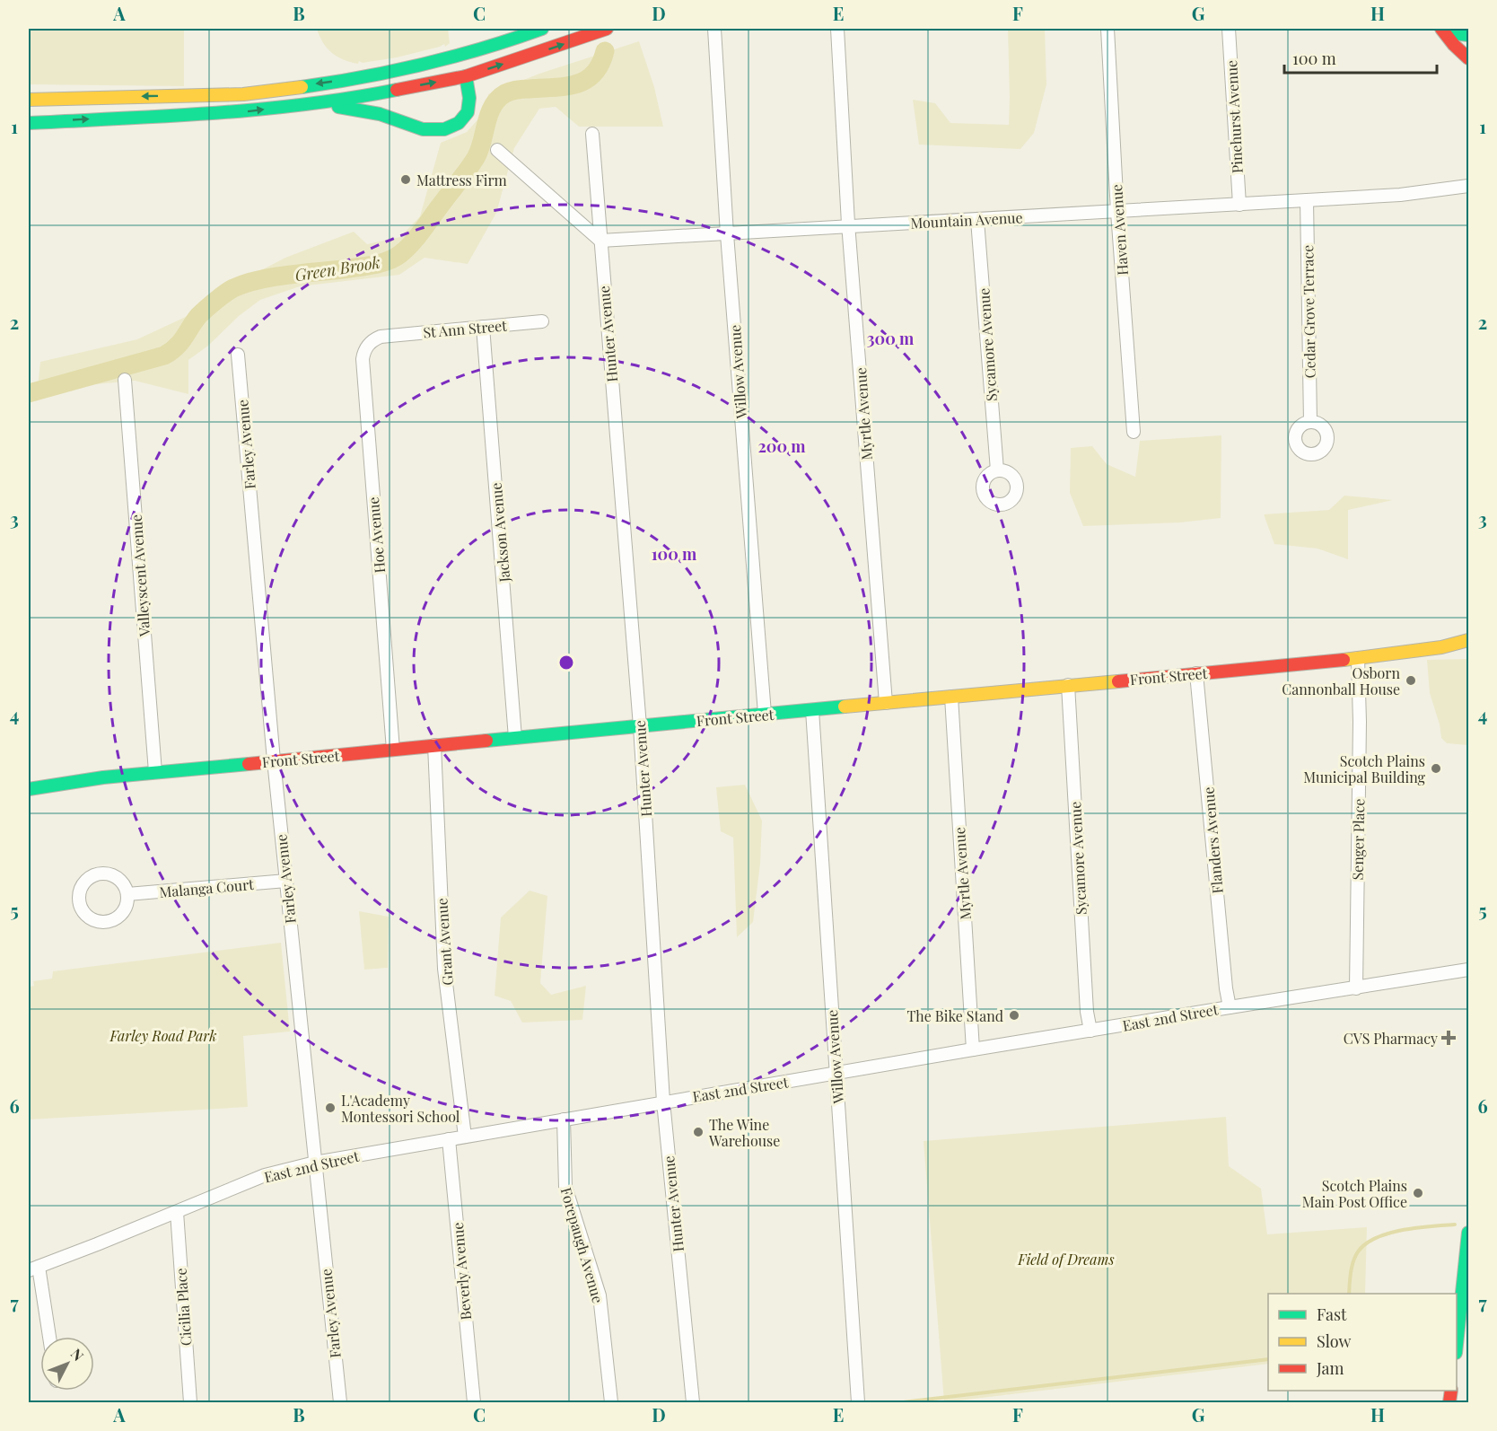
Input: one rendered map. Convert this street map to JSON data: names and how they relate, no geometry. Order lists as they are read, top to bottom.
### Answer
{
  "streets": {
    "main road": ["Front Street"],
    "street": [
      "Pinehurst Avenue",
      "Mountain Avenue",
      "Haven Avenue",
      "Cedar Grove Terrace",
      "St Ann Street",
      "Hunter Avenue",
      "Sycamore Avenue",
      "Willow Avenue",
      "Myrtle Avenue",
      "Farley Avenue",
      "Jackson Avenue",
      "Hoe Avenue",
      "Valleyscent Avenue",
      "Senger Place",
      "Flanders Avenue",
      "Malanga Court",
      "Grant Avenue",
      "East 2nd Street",
      "Forepaugh Avenue",
      "Beverly Avenue",
      "Cicilia Place"
    ]
  },
  "crossings": [
    ["Pinehurst Avenue", "Mountain Avenue"],
    ["Mountain Avenue", "Haven Avenue"],
    ["Mountain Avenue", "Cedar Grove Terrace"],
    ["Mountain Avenue", "Hunter Avenue"],
    ["Mountain Avenue", "Sycamore Avenue"],
    ["Mountain Avenue", "Willow Avenue"],
    ["Mountain Avenue", "Myrtle Avenue"],
    ["St Ann Street", "Jackson Avenue"],
    ["St Ann Street", "Hoe Avenue"],
    ["Hunter Avenue", "Front Street"],
    ["Hunter Avenue", "East 2nd Street"],
    ["Sycamore Avenue", "Front Street"],
    ["Sycamore Avenue", "East 2nd Street"],
    ["Willow Avenue", "Front Street"],
    ["Willow Avenue", "East 2nd Street"],
    ["Myrtle Avenue", "Front Street"],
    ["Myrtle Avenue", "East 2nd Street"],
    ["Farley Avenue", "Front Street"],
    ["Farley Avenue", "Malanga Court"],
    ["Farley Avenue", "East 2nd Street"],
    ["Jackson Avenue", "Front Street"],
    ["Hoe Avenue", "Front Street"],
    ["Valleyscent Avenue", "Front Street"],
    ["Front Street", "Senger Place"],
    ["Front Street", "Flanders Avenue"],
    ["Front Street", "Grant Avenue"],
    ["Senger Place", "East 2nd Street"],
    ["Flanders Avenue", "East 2nd Street"],
    ["Grant Avenue", "East 2nd Street"],
    ["East 2nd Street", "Forepaugh Avenue"],
    ["East 2nd Street", "Beverly Avenue"],
    ["East 2nd Street", "Cicilia Place"]
  ],
  "water": ["Green Brook"],
  "parks": ["Farley Road Park", "Field of Dreams"],
  "places": {
    "other": [
      "Mattress Firm",
      "Osborn Cannonball House",
      "Scotch Plains Municipal Building",
      "The Bike Stand",
      "L'Academy Montessori School",
      "The Wine Warehouse",
      "Scotch Plains Main Post Office"
    ],
    "health": ["CVS Pharmacy"]
  },
  "legend": ["Fast", "Slow", "Jam"],
  "scale_bar": "100 m",
  "north": "top right",
  "grid": {
    "columns": [
      "A",
      "B",
      "C",
      "D",
      "E",
      "F",
      "G",
      "H"
    ],
    "rows": [
      "1",
      "2",
      "3",
      "4",
      "5",
      "6",
      "7"
    ]
  },
  "rings": ["300 m", "200 m", "100 m"]
}
